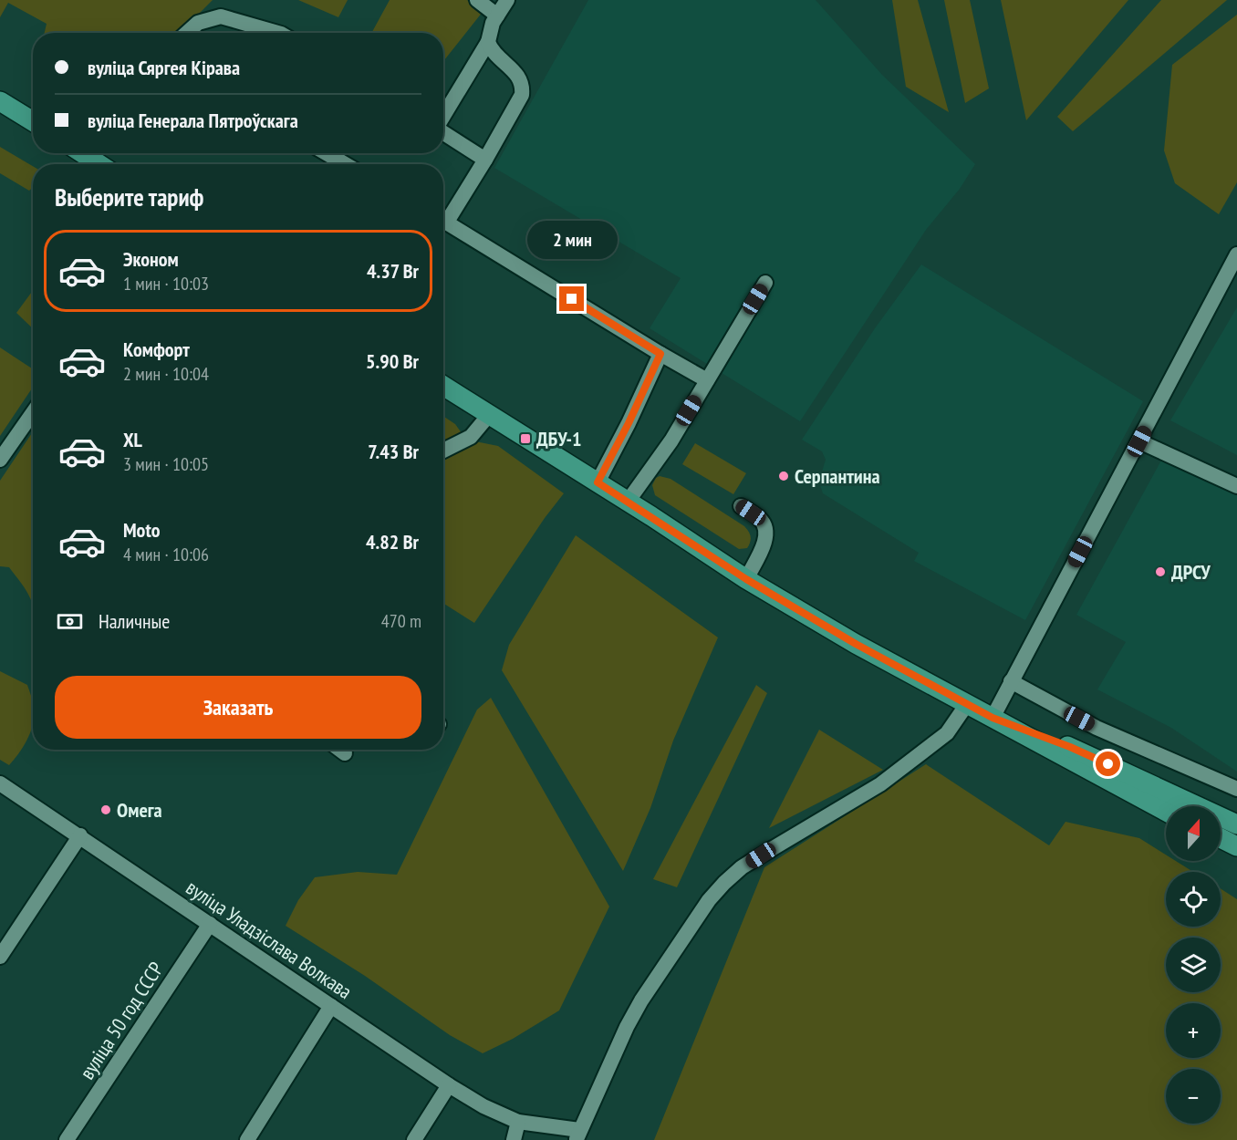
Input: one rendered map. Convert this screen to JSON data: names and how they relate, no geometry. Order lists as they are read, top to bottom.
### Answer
{
  "streets": {
    "street": ["вуліца Уладзіслава Волкава", "вуліца 50 год СССР"]
  },
  "crossings": [
    ["вуліца Уладзіслава Волкава", "вуліца 50 год СССР"]
  ],
  "places": {
    "transit": ["ДБУ-1"],
    "other": ["Серпантина", "ДРСУ", "Омега"]
  },
  "north": "top",
  "page": {
    "banner": ["вуліца Сяргея Кірава", "вуліца Генерала Пятроўскага"],
    "heading": "Выберите тариф",
    "bubble": "2 мин",
    "list": [
      {
        "name": "Эконом",
        "note": "1 мин · 10:03",
        "value": "4.37 Br"
      },
      {
        "name": "Комфорт",
        "note": "2 мин · 10:04",
        "value": "5.90 Br"
      },
      {
        "name": "XL",
        "note": "3 мин · 10:05",
        "value": "7.43 Br"
      },
      {
        "name": "Moto",
        "note": "4 мин · 10:06",
        "value": "4.82 Br"
      }
    ],
    "pay": ["Наличные", "470 m"],
    "buttons": "Заказать",
    "map_buttons": ["+", "−"]
  }
}
